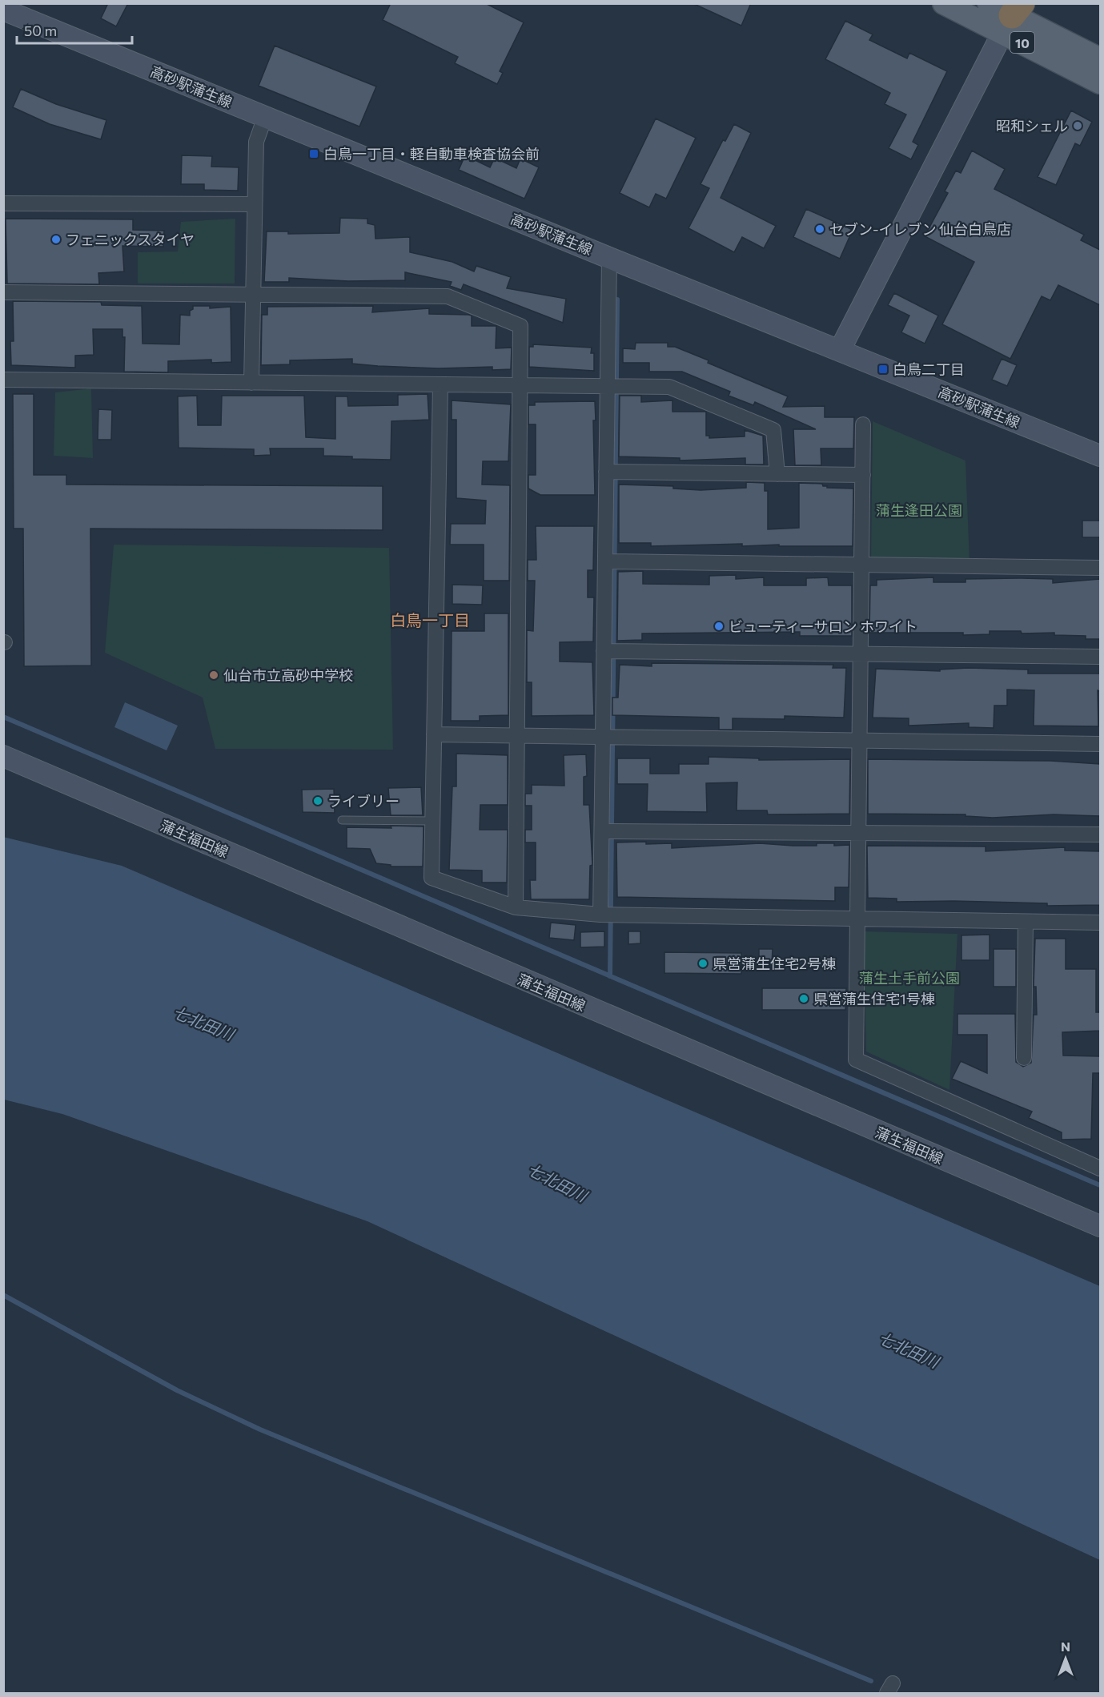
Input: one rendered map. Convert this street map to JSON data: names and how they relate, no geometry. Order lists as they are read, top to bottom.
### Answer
{
  "streets": {
    "main road": ["10"],
    "street": ["高砂駅蒲生線", "蒲生福田線"]
  },
  "districts": ["白鳥一丁目"],
  "water": ["七北田川"],
  "parks": ["蒲生逢田公園", "蒲生土手前公園"],
  "places": {
    "other": [
      "昭和シェル",
      "セブン-イレブン 仙台白鳥店",
      "フェニックスタイヤ",
      "ビューティーサロン ホワイト",
      "仙台市立高砂中学校",
      "ライブリー",
      "県営蒲生住宅2号棟",
      "県営蒲生住宅1号棟"
    ],
    "transit": ["白鳥一丁目・軽自動車検査協会前", "白鳥二丁目"]
  },
  "scale_bar": "50 m",
  "north": "top"
}
